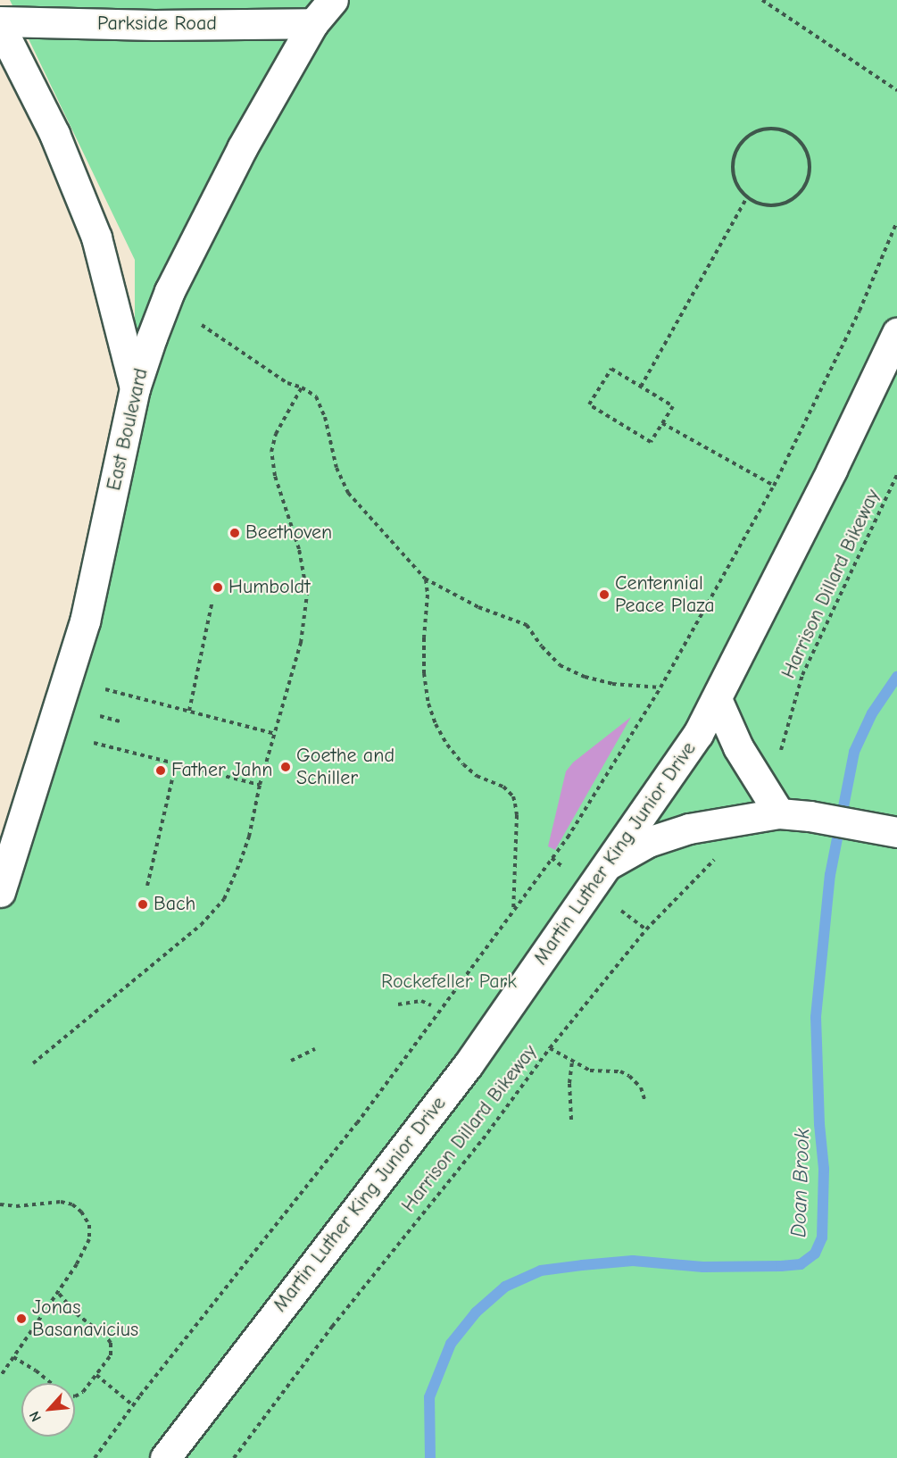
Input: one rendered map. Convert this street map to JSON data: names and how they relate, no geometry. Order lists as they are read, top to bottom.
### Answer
{
  "streets": {
    "street": ["Parkside Road", "East Boulevard", "Martin Luther King Junior Drive"],
    "path": ["Harrison Dillard Bikeway"]
  },
  "crossings": [
    ["Parkside Road", "East Boulevard"]
  ],
  "water": ["Doan Brook"],
  "parks": ["Rockefeller Park"],
  "places": [
    "Beethoven",
    "Humboldt",
    "Centennial Peace Plaza",
    "Goethe and Schiller",
    "Father Jahn",
    "Bach",
    "Jonas Basanavicius"
  ],
  "north": "bottom left"
}
